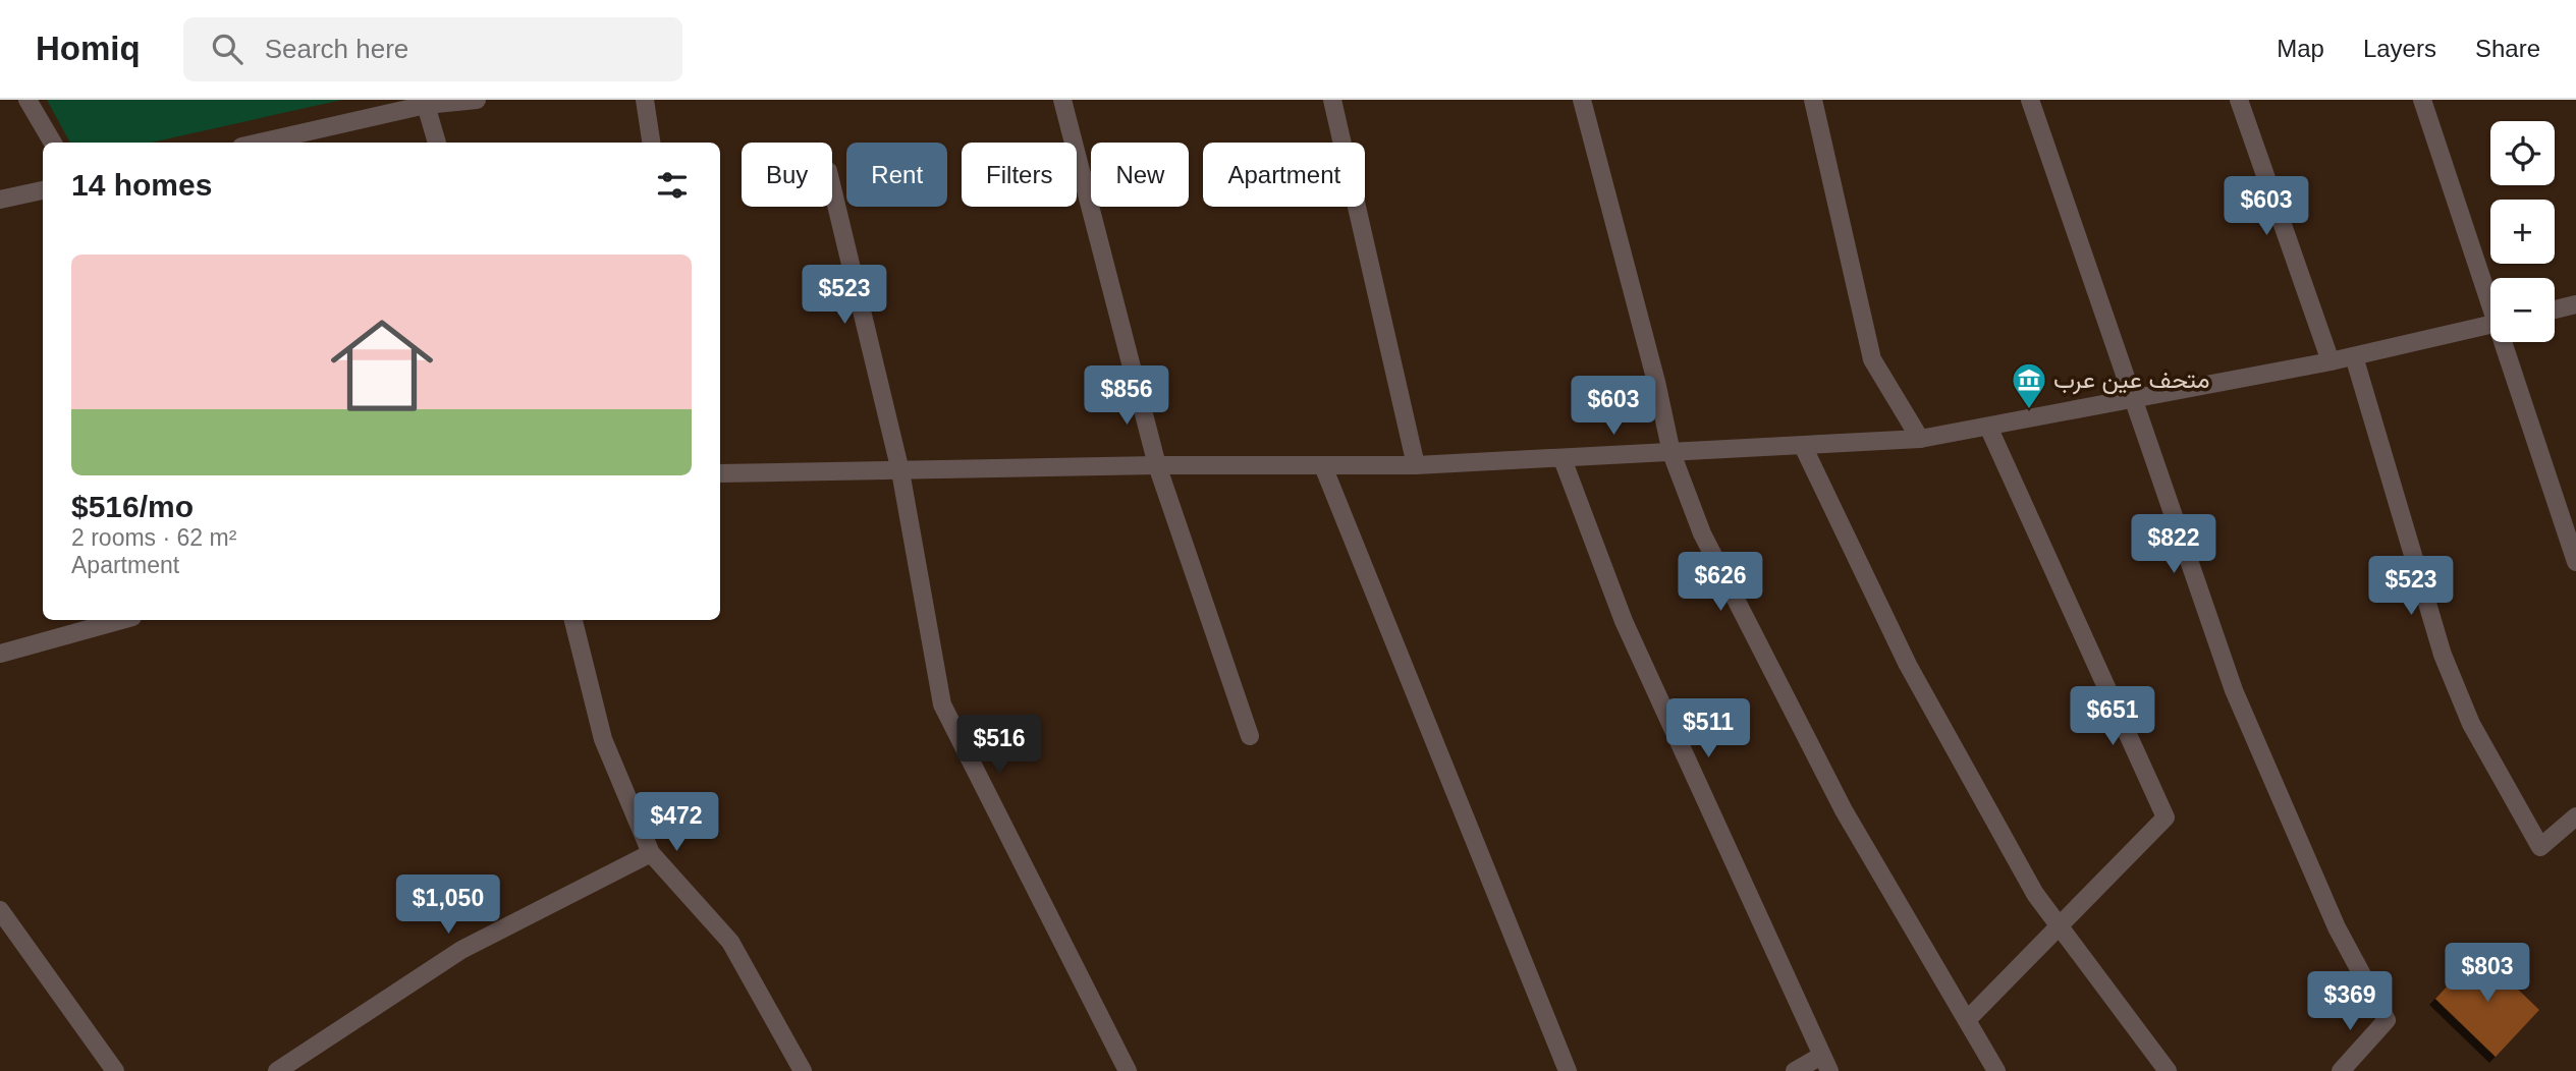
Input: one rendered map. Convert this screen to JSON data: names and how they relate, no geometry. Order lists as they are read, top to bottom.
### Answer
{
  "places": {
    "museum": ["متحف عين عرب"]
  },
  "page": {
    "header": "Homiq",
    "search": "Search here",
    "nav": ["Map", "Layers", "Share"],
    "map_buttons": ["+", "−"],
    "chip": [
      "Buy",
      "Rent",
      "Filters",
      "New",
      "Apartment"
    ],
    "heading": "14 homes",
    "price": [
      "$603",
      "$523",
      "$856",
      "$603",
      "$822",
      "$626",
      "$523",
      "$651",
      "$511",
      "$516",
      "$472",
      "$1,050",
      "$803",
      "$369"
    ],
    "list": [
      {
        "name": "$516/mo",
        "note": "2 rooms · 62 m² · Apartment"
      }
    ]
  }
}
